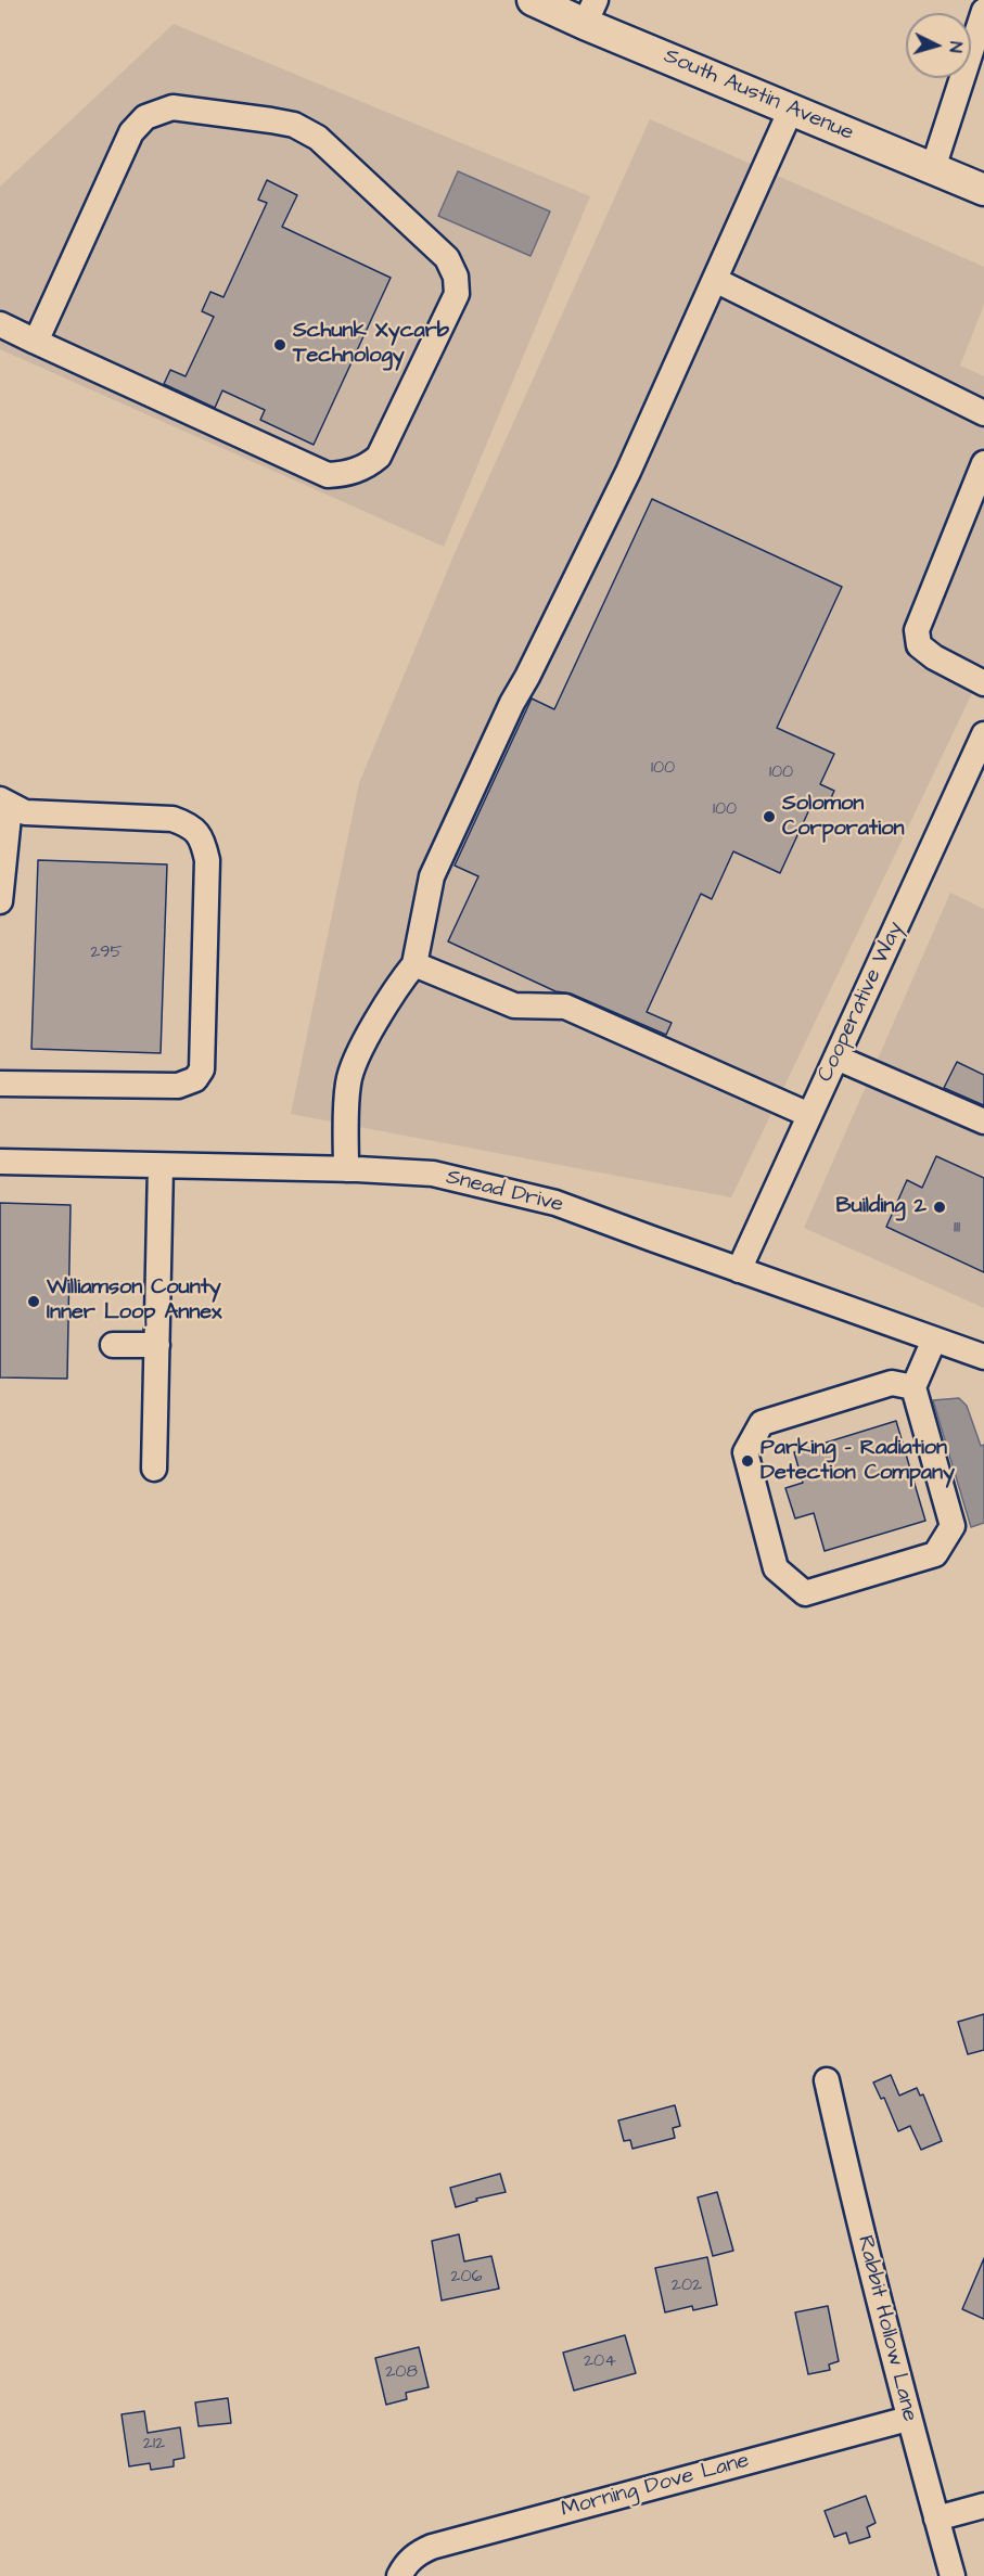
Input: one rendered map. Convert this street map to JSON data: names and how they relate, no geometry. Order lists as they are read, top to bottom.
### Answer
{
  "streets": {
    "main road": ["South Austin Avenue"],
    "street": [
      "Cooperative Way",
      "Snead Drive",
      "Rabbit Hollow Lane",
      "Morning Dove Lane"
    ]
  },
  "crossings": [
    ["Cooperative Way", "Snead Drive"],
    ["Rabbit Hollow Lane", "Morning Dove Lane"]
  ],
  "places": [
    "Schunk Xycarb Technology",
    "Solomon Corporation",
    "Building 2",
    "Williamson County Inner Loop Annex",
    "Parking - Radiation Detection Company"
  ],
  "house_numbers": [
    "100",
    "100",
    "100",
    "295",
    "111",
    "206",
    "202",
    "204",
    "208",
    "212"
  ],
  "north": "right"
}
